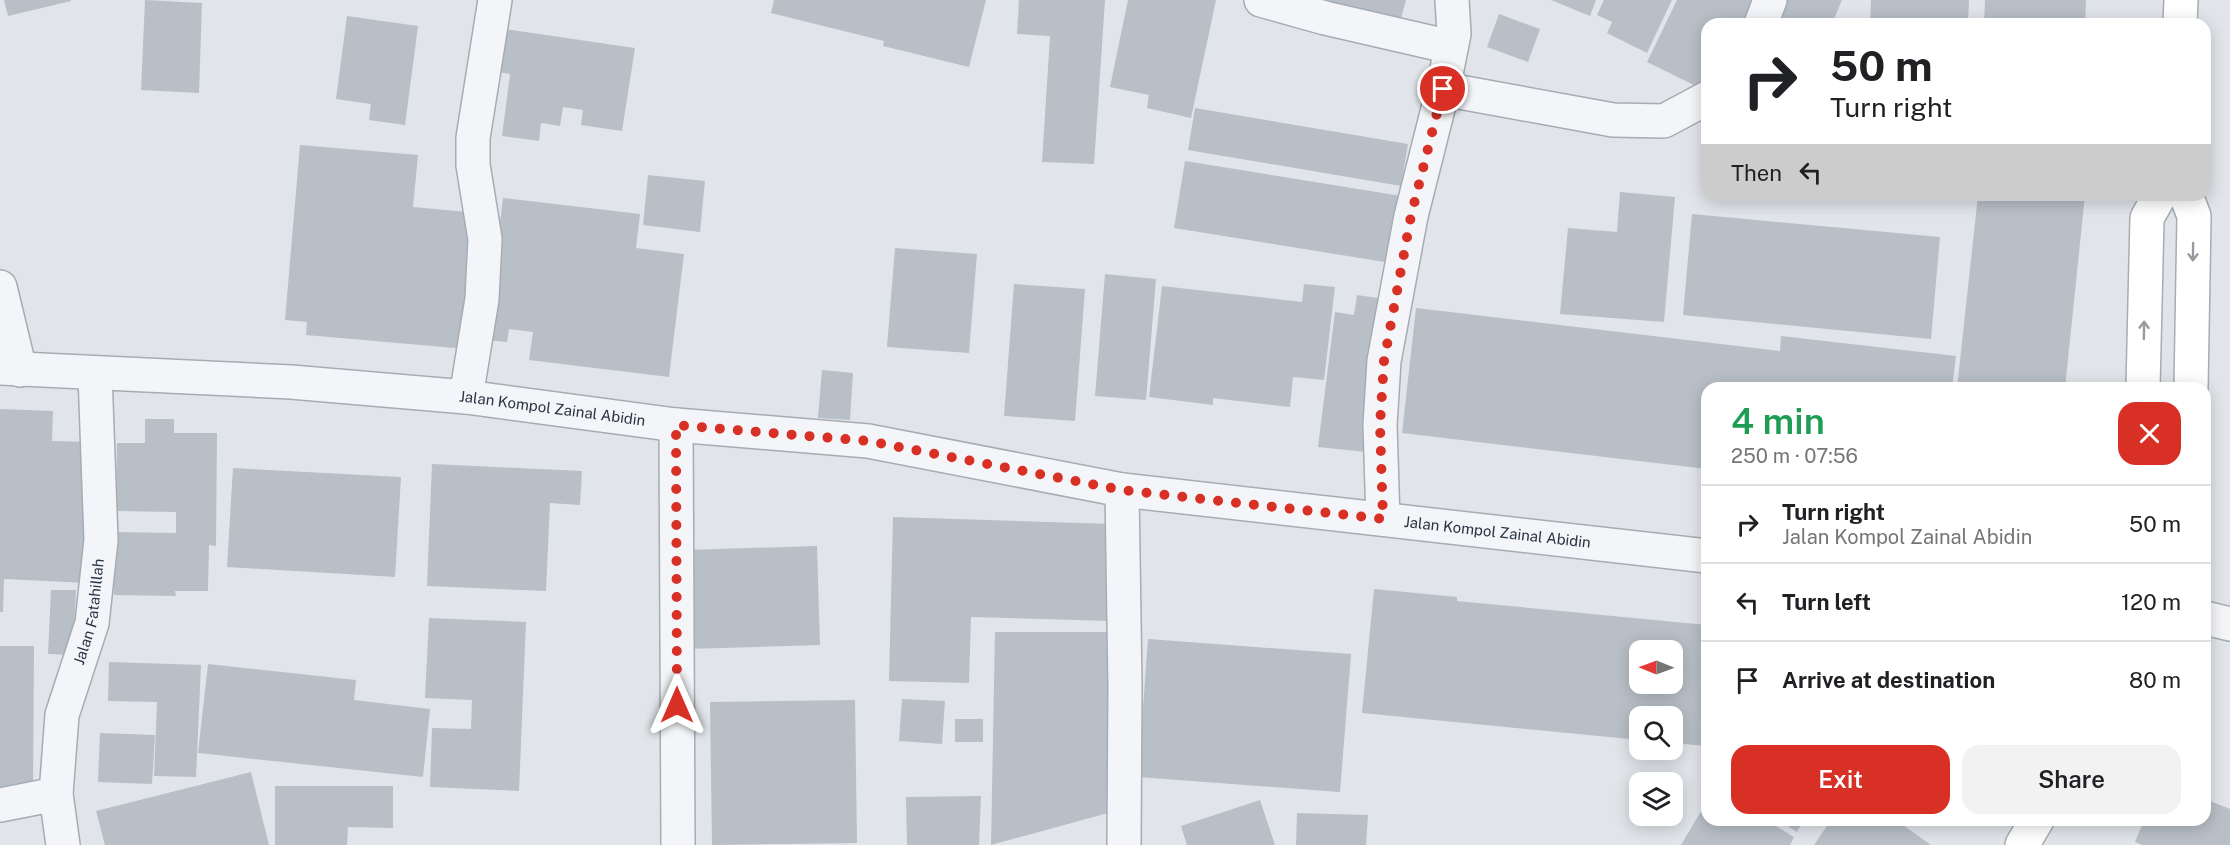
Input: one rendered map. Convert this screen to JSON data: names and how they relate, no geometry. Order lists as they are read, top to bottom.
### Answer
{
  "streets": {
    "street": ["Jalan Kompol Zainal Abidin", "Jalan Fatahillah"]
  },
  "crossings": [
    ["Jalan Kompol Zainal Abidin", "Jalan Fatahillah"]
  ],
  "north": "left",
  "page": {
    "turn": ["50 m", "Turn right"],
    "then": "Then",
    "heading": ["4 min", "250 m · 07:56"],
    "list": [
      {
        "name": "Turn right",
        "note": "Jalan Kompol Zainal Abidin",
        "value": "50 m"
      },
      {
        "name": "Turn left",
        "value": "120 m"
      },
      {
        "name": "Arrive at destination",
        "value": "80 m"
      }
    ],
    "buttons": ["Exit", "Share"]
  }
}
